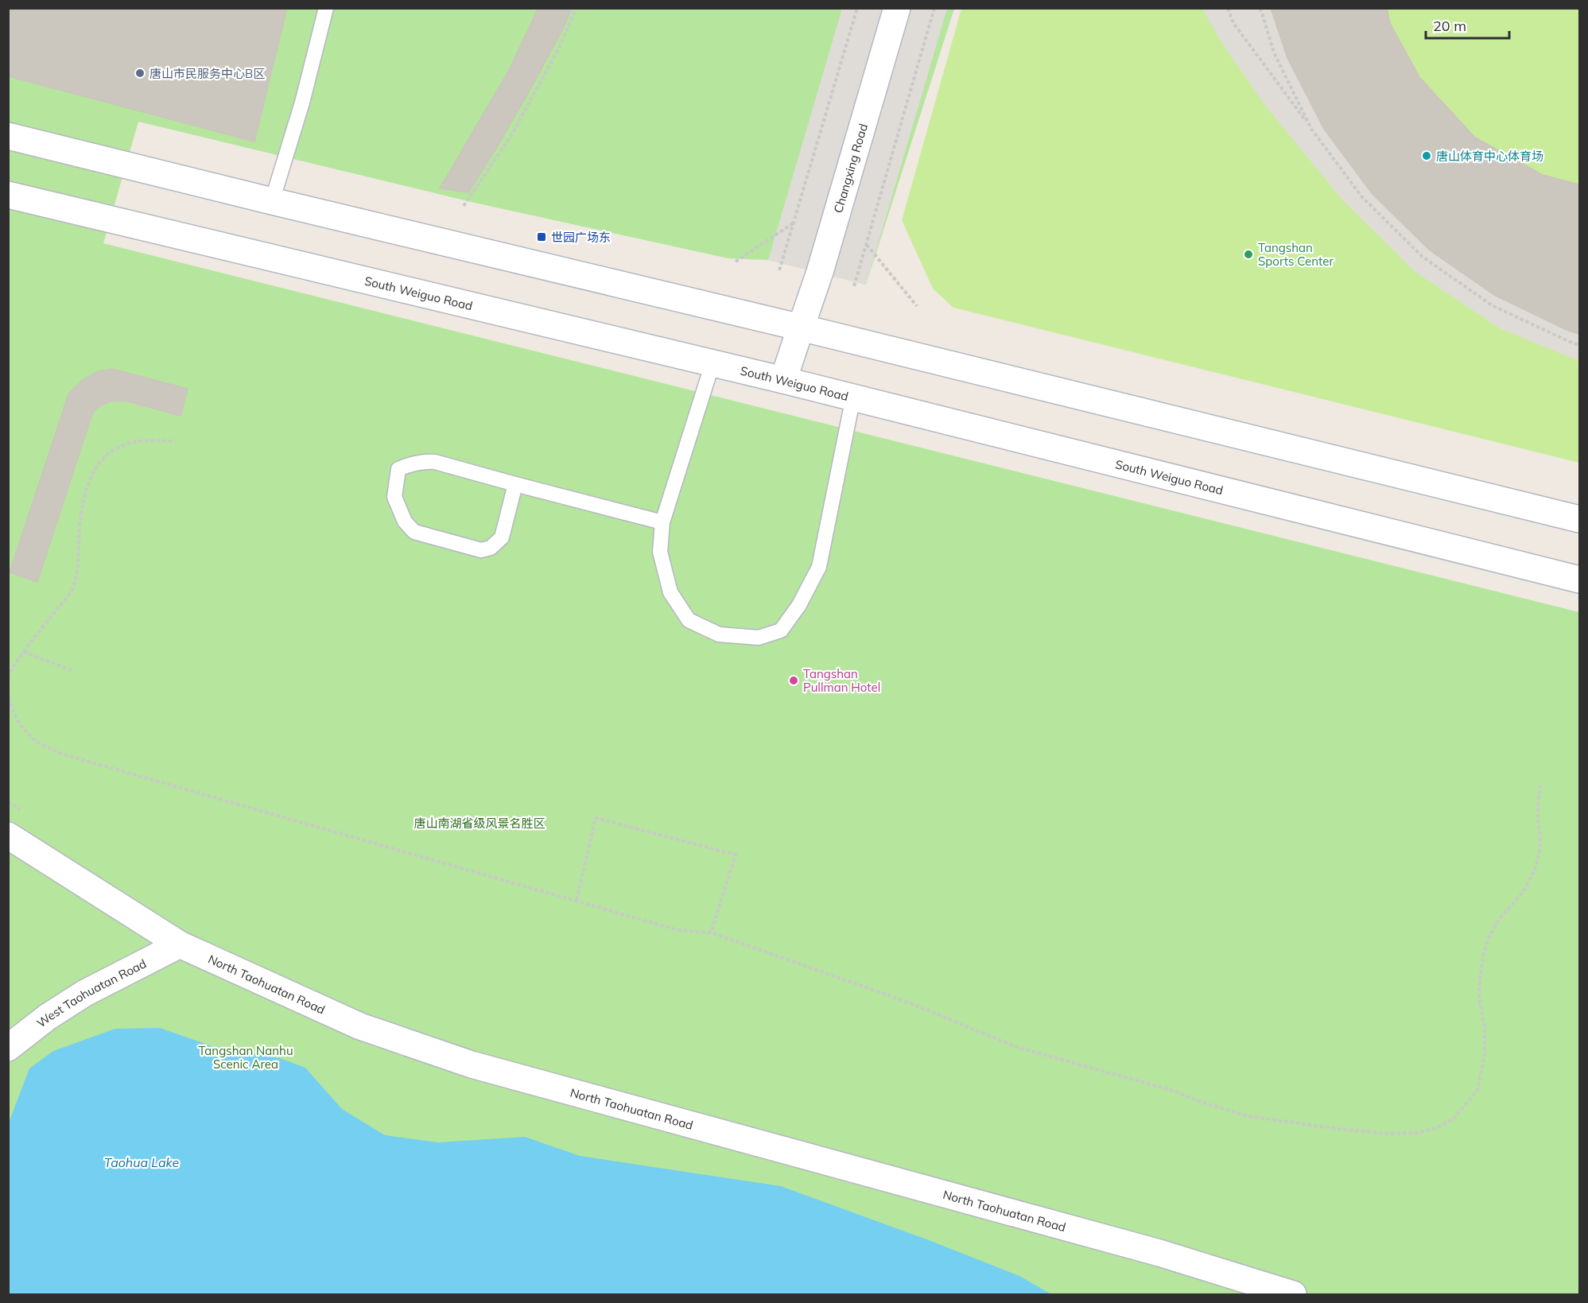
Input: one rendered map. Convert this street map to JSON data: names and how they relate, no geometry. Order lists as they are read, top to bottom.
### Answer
{
  "streets": {
    "main road": [
      "Changxing Road",
      "South Weiguo Road",
      "North Taohuatan Road",
      "West Taohuatan Road"
    ]
  },
  "crossings": [
    ["Changxing Road", "South Weiguo Road"],
    ["North Taohuatan Road", "West Taohuatan Road"]
  ],
  "water": ["Taohua Lake"],
  "parks": ["唐山南湖省级风景名胜区", "Tangshan Nanhu Scenic Area"],
  "places": {
    "other": [
      "唐山市民服务中心B区",
      "唐山体育中心体育场",
      "Tangshan Sports Center",
      "Tangshan Pullman Hotel"
    ],
    "transit": ["世园广场东"]
  },
  "scale_bar": "20 m"
}
